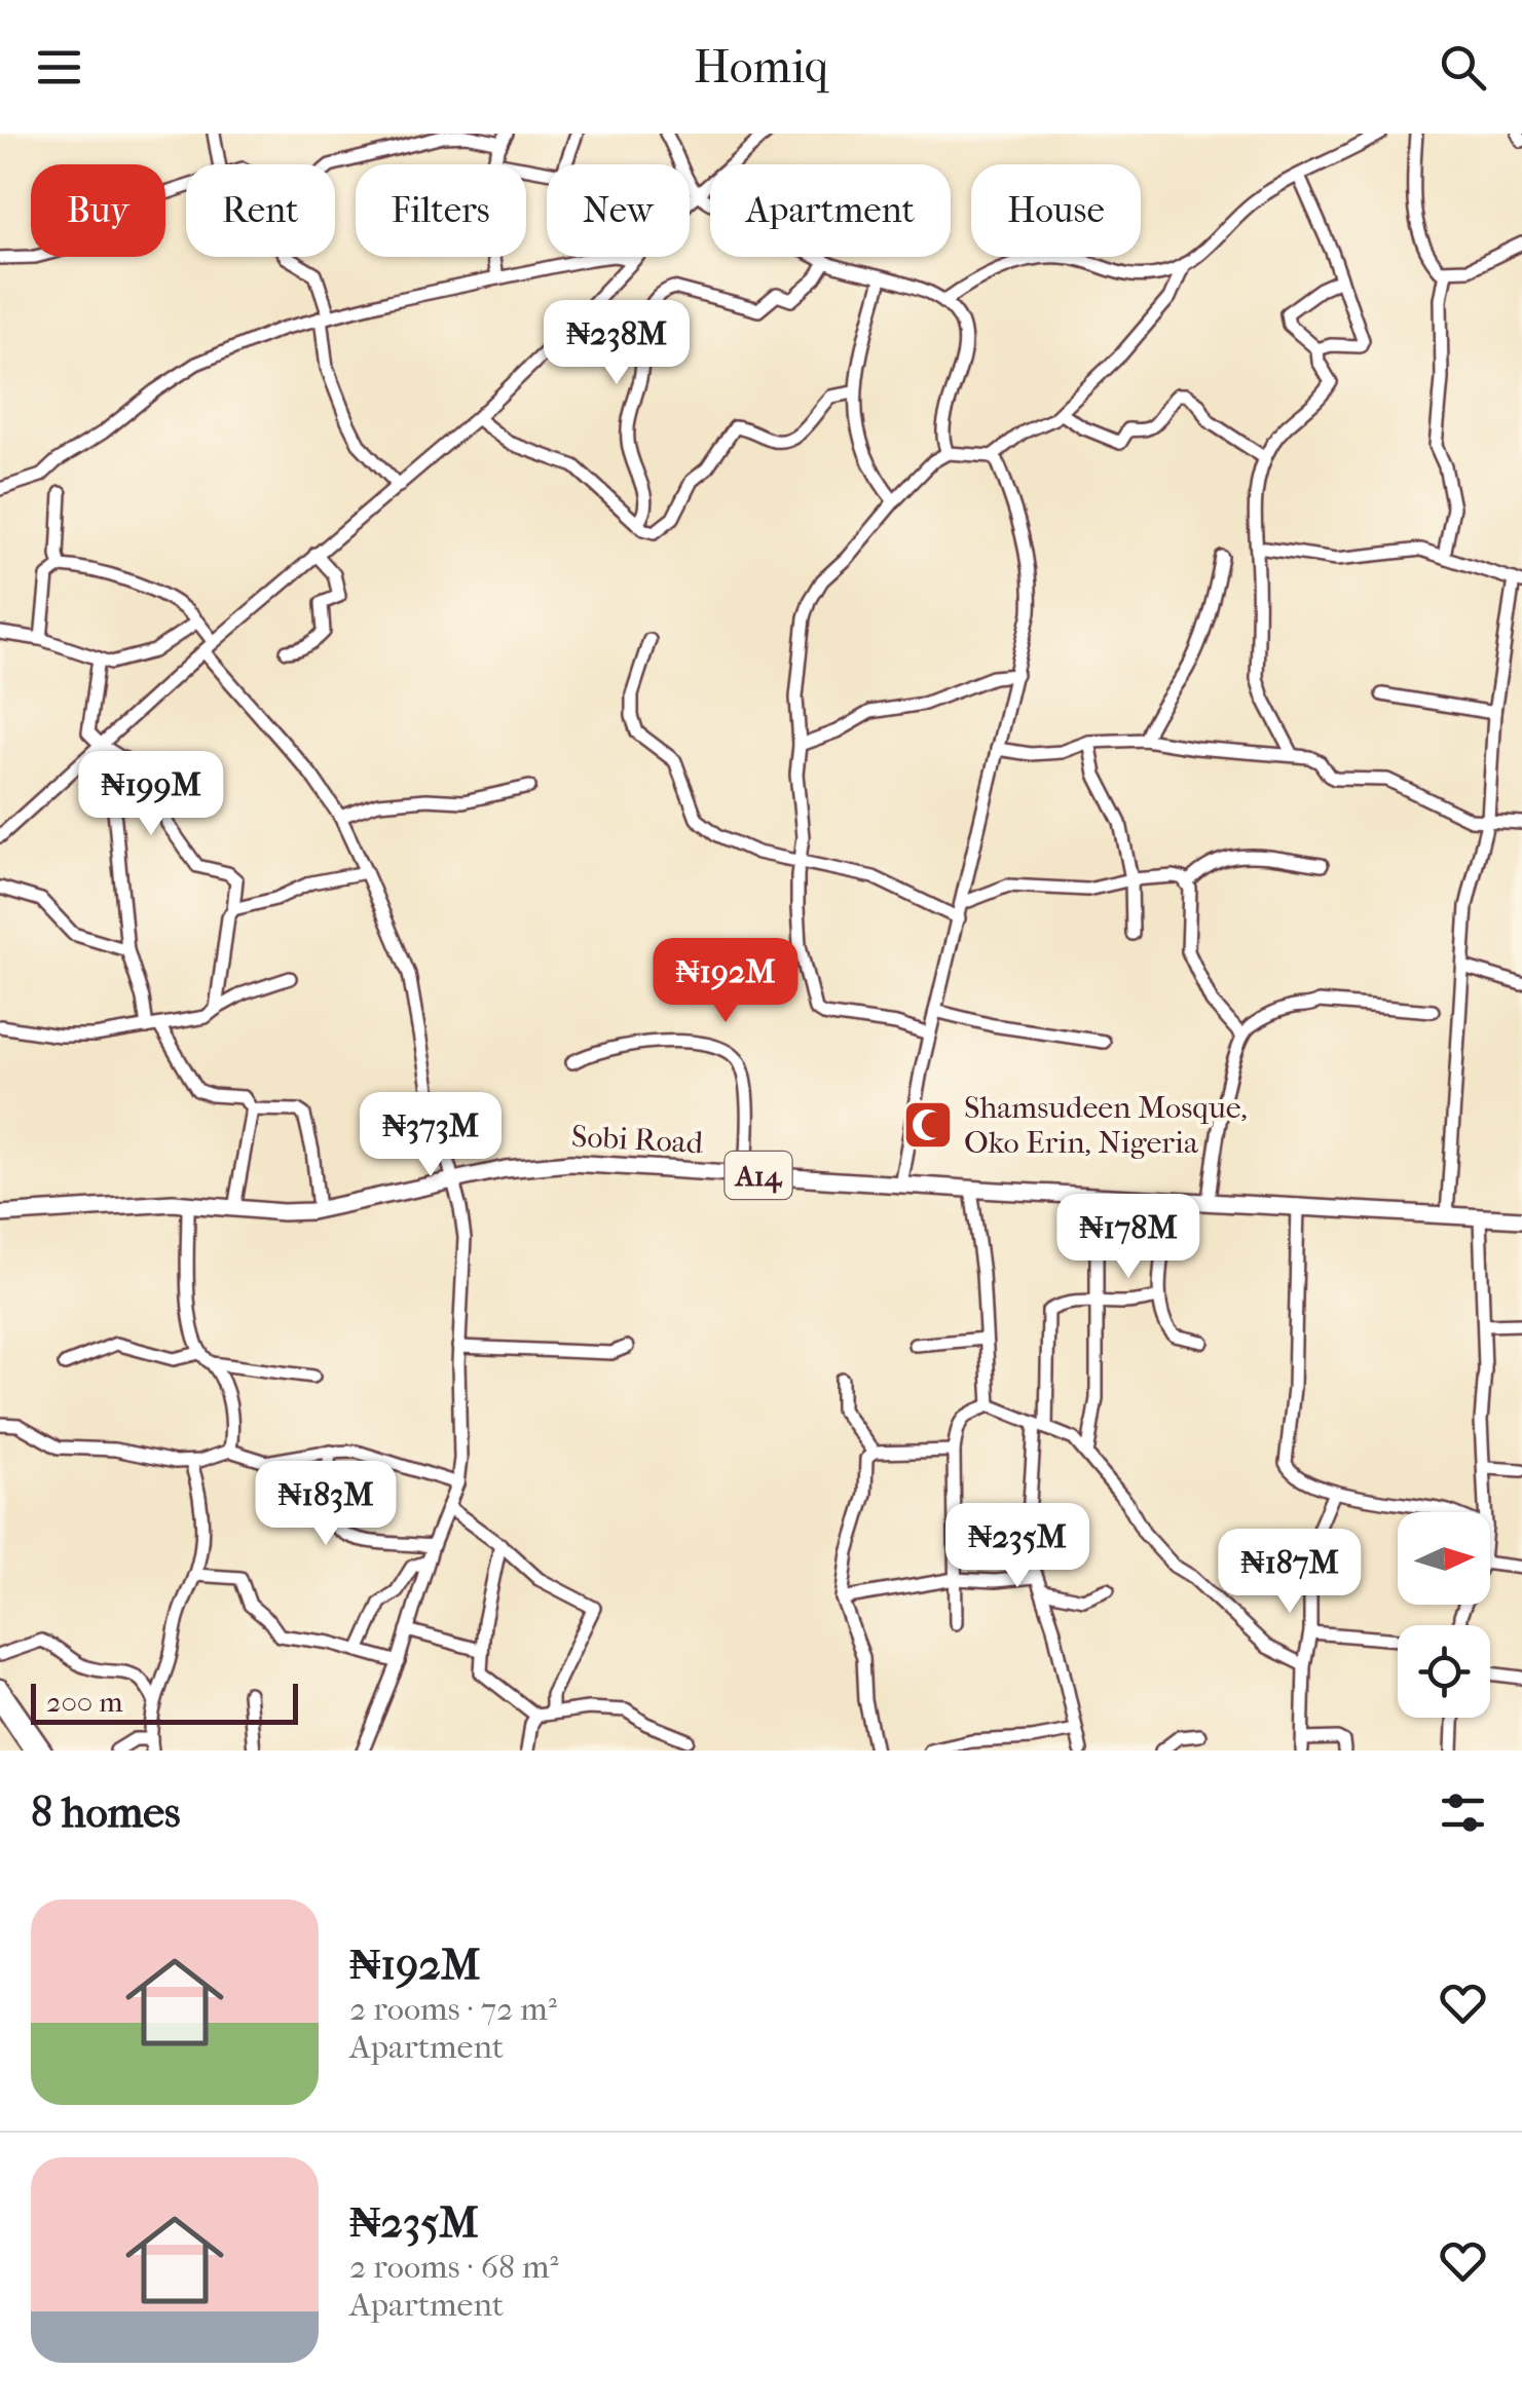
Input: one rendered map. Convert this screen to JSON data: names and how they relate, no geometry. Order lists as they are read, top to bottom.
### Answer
{
  "streets": {
    "highway": ["Sobi Road", "A14"]
  },
  "places": {
    "mosque": ["Shamsudeen Mosque, Oko Erin, Nigeria"]
  },
  "scale_bar": "200 m",
  "north": "right",
  "page": {
    "header": "Homiq",
    "chip": [
      "Buy",
      "Rent",
      "Filters",
      "New",
      "Apartment",
      "House"
    ],
    "price": [
      "₦238M",
      "₦199M",
      "₦192M",
      "₦373M",
      "₦178M",
      "₦183M",
      "₦235M",
      "₦187M"
    ],
    "scale": "200 m",
    "heading": "8 homes",
    "list": [
      {
        "name": "₦192M",
        "note": "2 rooms · 72 m² · Apartment"
      },
      {
        "name": "₦235M",
        "note": "2 rooms · 68 m² · Apartment"
      }
    ]
  }
}
